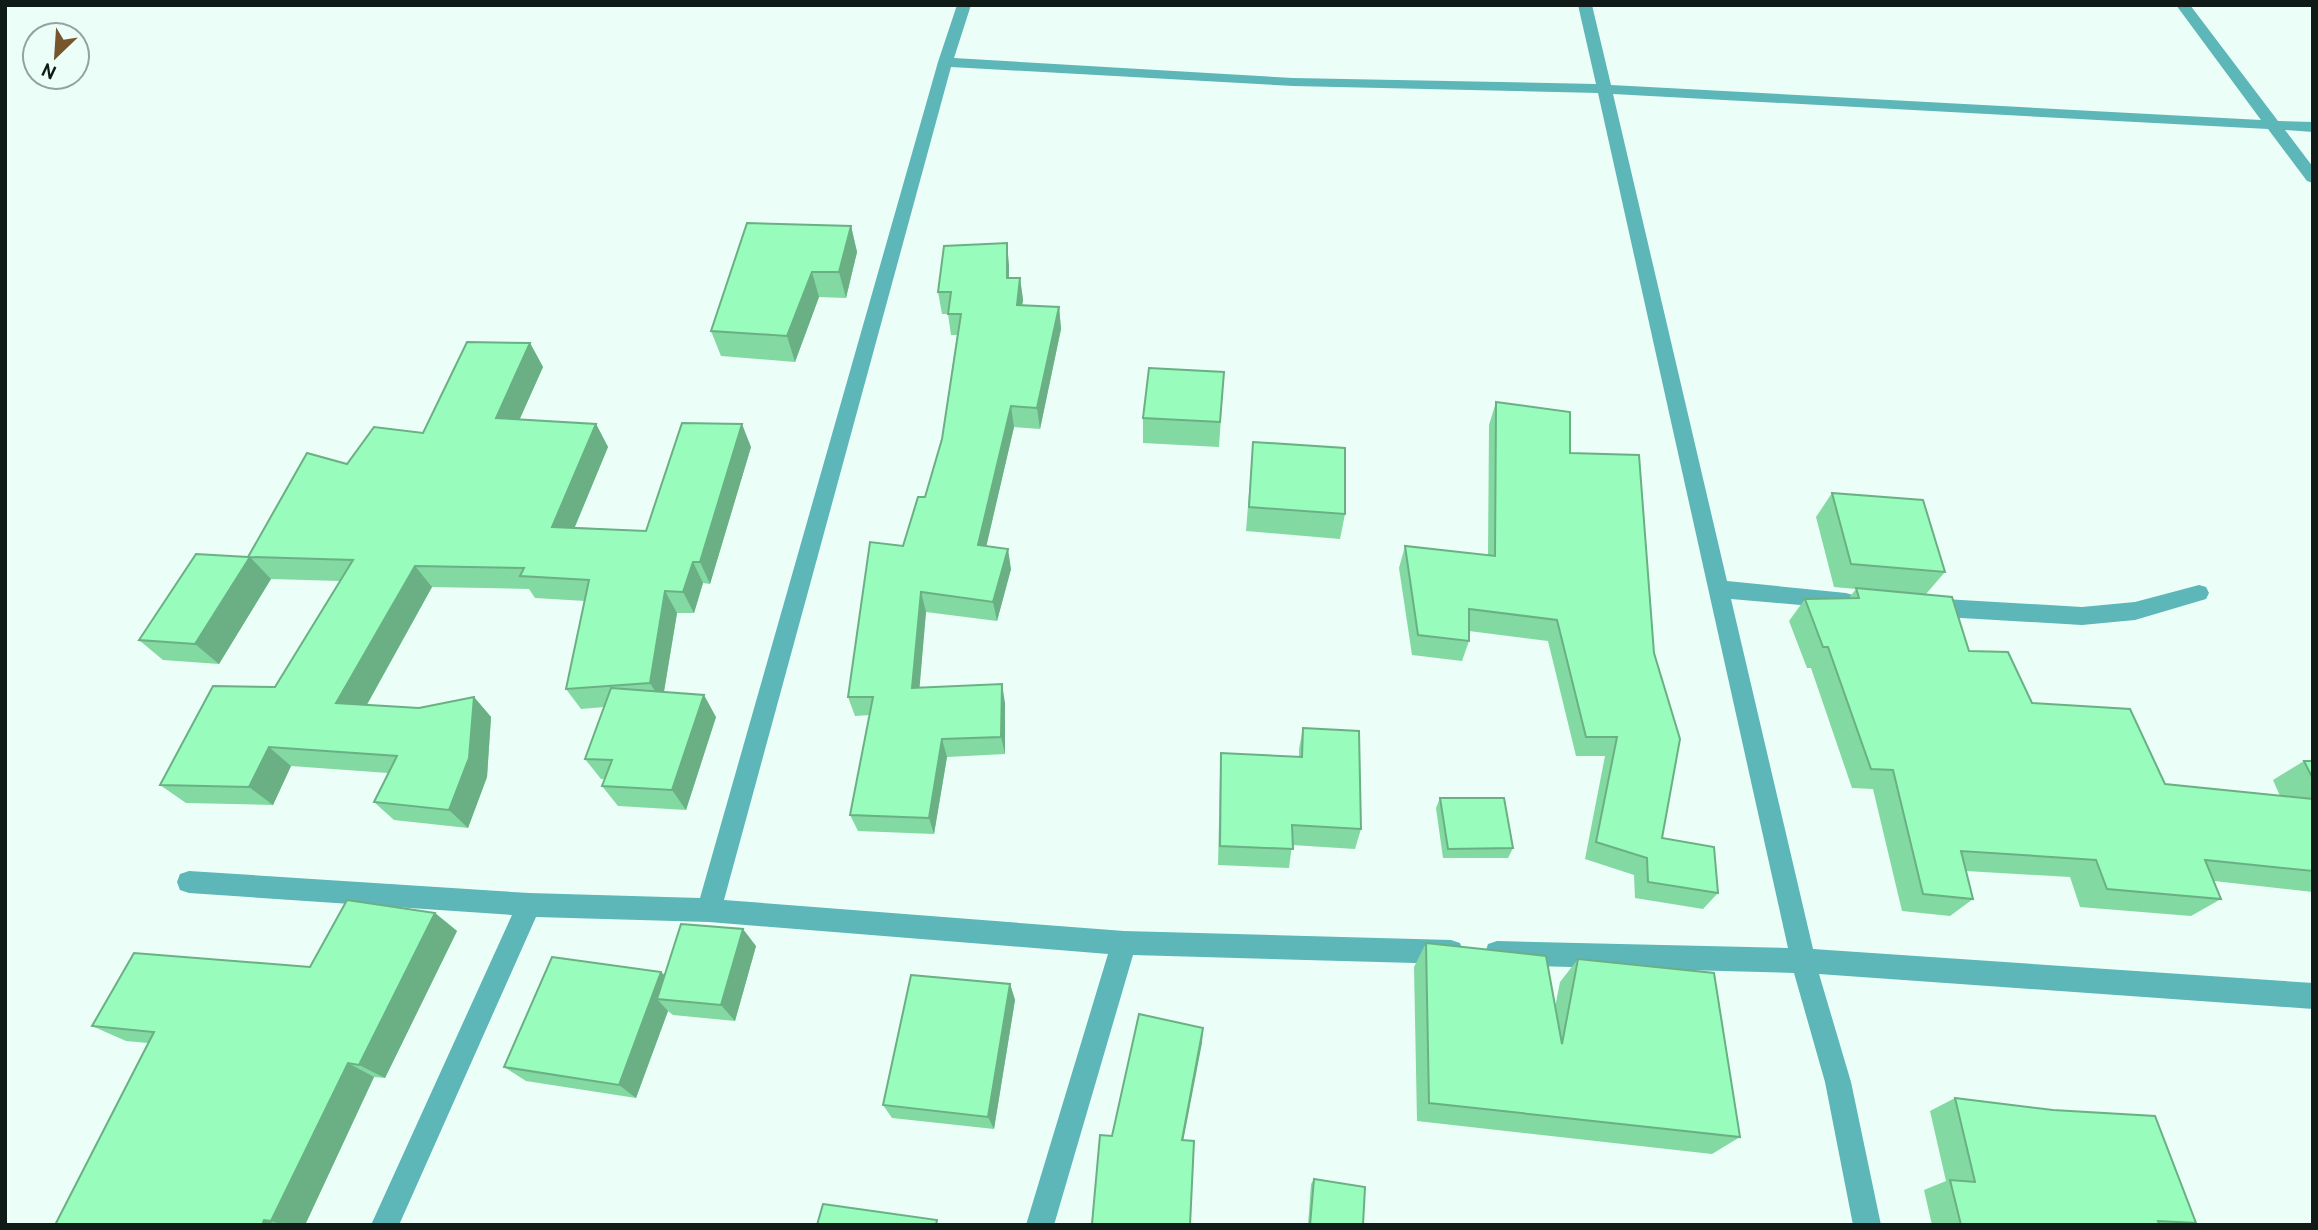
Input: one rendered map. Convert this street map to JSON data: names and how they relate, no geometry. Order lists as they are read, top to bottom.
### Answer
{
  "north": "bottom left"
}
